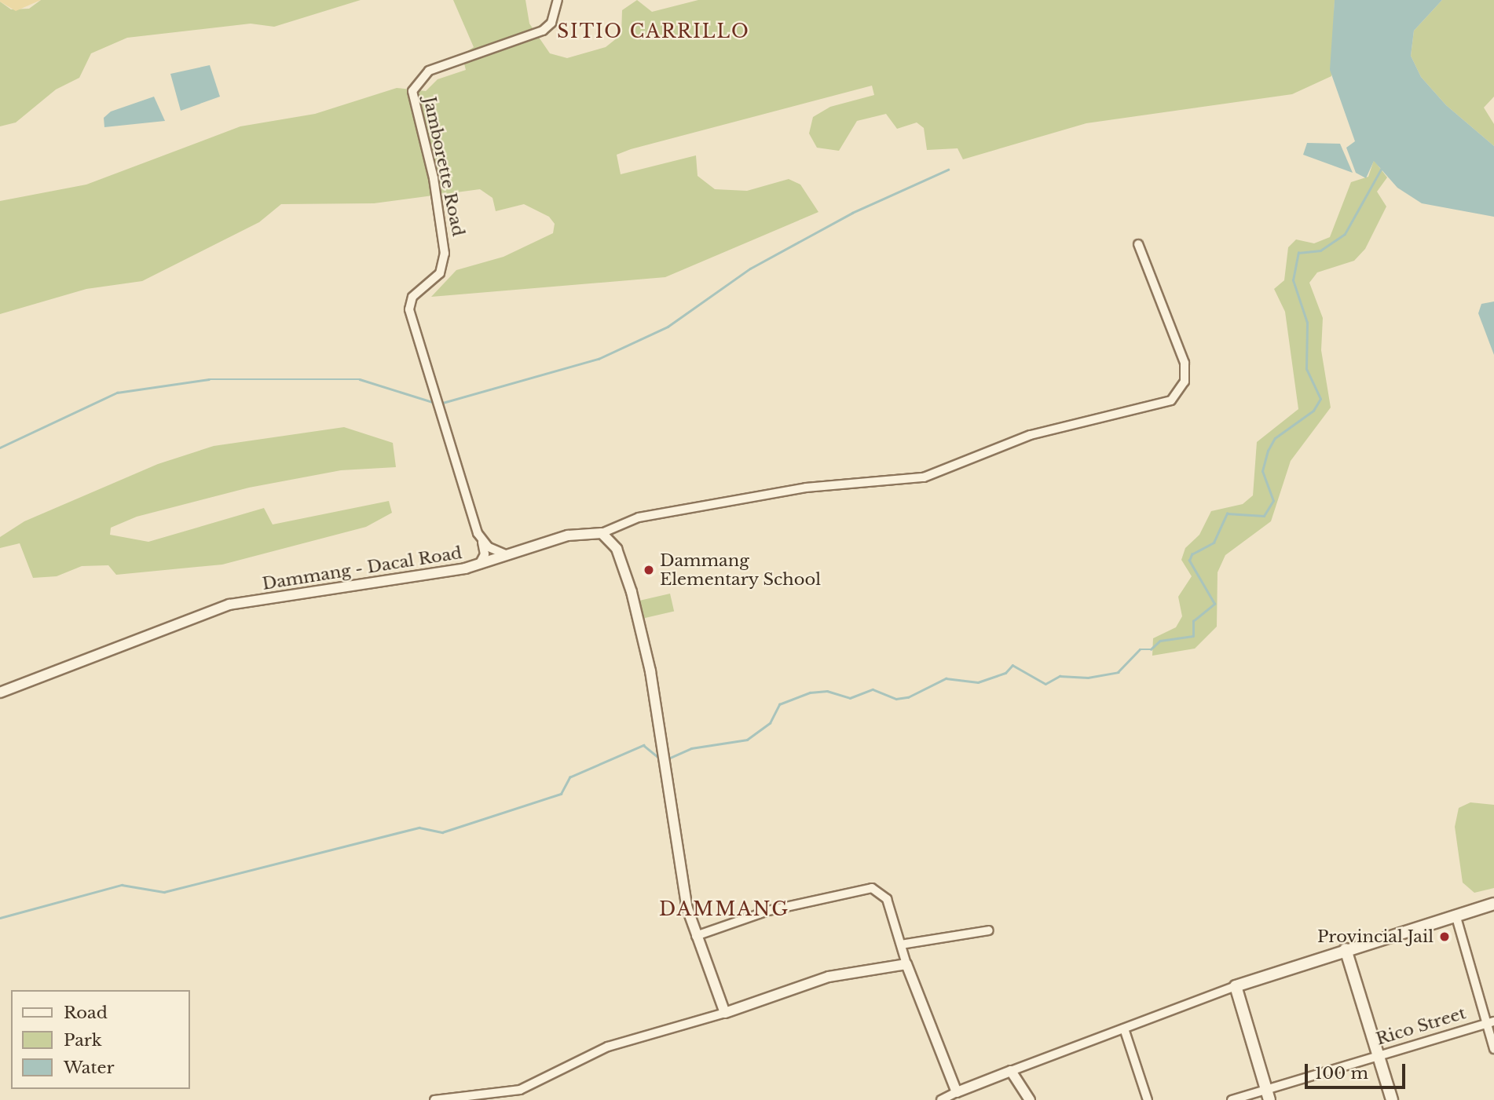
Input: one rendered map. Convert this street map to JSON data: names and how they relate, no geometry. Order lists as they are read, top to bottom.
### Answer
{
  "streets": {
    "street": ["Jamborette Road", "Dammang - Dacal Road", "Rico Street"]
  },
  "districts": ["SITIO CARRILLO", "DAMMANG"],
  "places": ["Dammang Elementary School", "Provincial Jail"],
  "legend": ["Road", "Park", "Water"],
  "scale_bar": "100 m"
}
